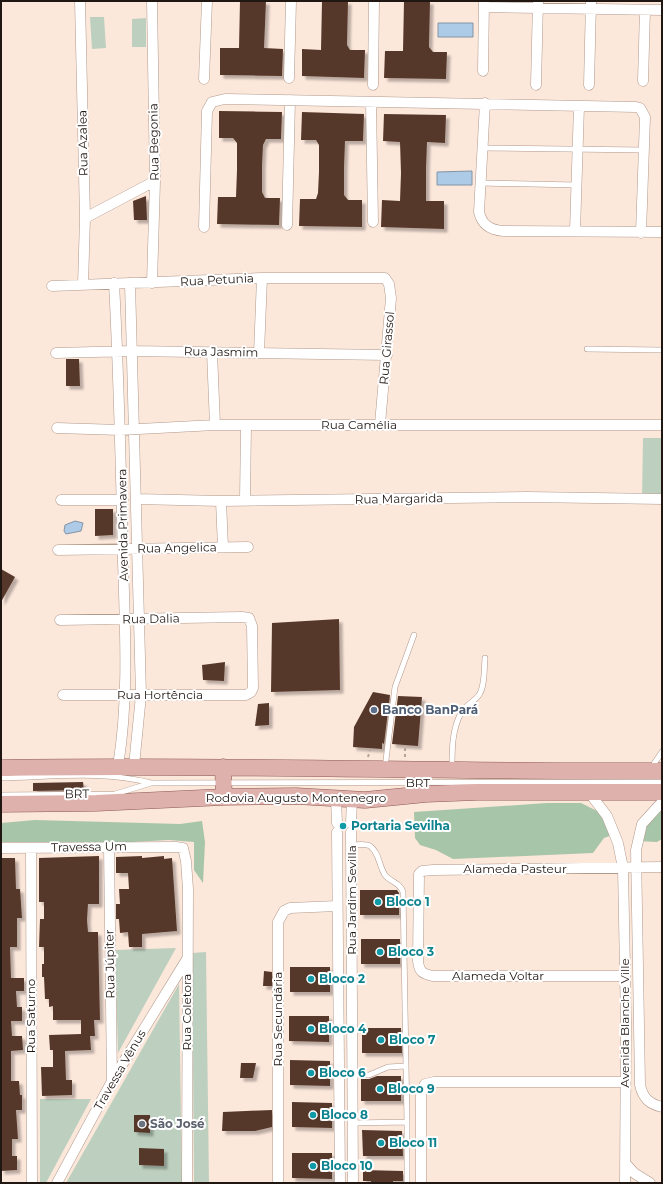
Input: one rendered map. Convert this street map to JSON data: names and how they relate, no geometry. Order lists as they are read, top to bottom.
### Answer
{
  "streets": {
    "main road": ["Rodovia Augusto Montenegro"],
    "street": [
      "Rua Begonia",
      "Rua Azalea",
      "Rua Petunia",
      "Rua Girassol",
      "Rua Jasmim",
      "Rua Camélia",
      "Rua Margarida",
      "Avenida Primavera",
      "Rua Angelica",
      "Rua Dalia",
      "Rua Hortência",
      "Travessa Um",
      "Alameda Pasteur",
      "Rua Jardim Sevilla",
      "Rua Júpiter",
      "Alameda Voltar",
      "Rua Coletora",
      "Rua Saturno",
      "Rua Secundária",
      "Avenida Blanche Ville",
      "Travessa Vênus"
    ],
    "lane": ["BRT"]
  },
  "crossings": [
    ["Rua Begonia", "Rua Petunia"],
    ["Rua Azalea", "Rua Petunia"],
    ["Rua Petunia", "Rua Girassol"],
    ["Rua Petunia", "Avenida Primavera"],
    ["Rua Girassol", "Rua Jasmim"],
    ["Rua Girassol", "Rua Camélia"],
    ["Rua Jasmim", "Avenida Primavera"],
    ["Rua Camélia", "Avenida Primavera"],
    ["Rua Margarida", "Avenida Primavera"],
    ["Avenida Primavera", "Rua Angelica"],
    ["Avenida Primavera", "Rua Dalia"],
    ["Avenida Primavera", "Rua Hortência"],
    ["Avenida Primavera", "Rodovia Augusto Montenegro"],
    ["Rua Dalia", "Rua Hortência"],
    ["BRT", "Rodovia Augusto Montenegro"],
    ["Rodovia Augusto Montenegro", "Rua Jardim Sevilla"],
    ["Rodovia Augusto Montenegro", "Avenida Blanche Ville"],
    ["Travessa Um", "Rua Júpiter"],
    ["Travessa Um", "Rua Coletora"],
    ["Travessa Um", "Rua Saturno"],
    ["Alameda Pasteur", "Alameda Voltar"],
    ["Alameda Pasteur", "Avenida Blanche Ville"],
    ["Rua Jardim Sevilla", "Rua Secundária"],
    ["Rua Júpiter", "Travessa Vênus"],
    ["Alameda Voltar", "Avenida Blanche Ville"],
    ["Rua Coletora", "Travessa Vênus"]
  ],
  "places": [
    "Banco BanPará",
    "Portaria Sevilha",
    "Bloco 1",
    "Bloco 3",
    "Bloco 2",
    "Bloco 4",
    "Bloco 7",
    "Bloco 6",
    "Bloco 9",
    "Bloco 8",
    "São José",
    "Bloco 11",
    "Bloco 10"
  ]
}
